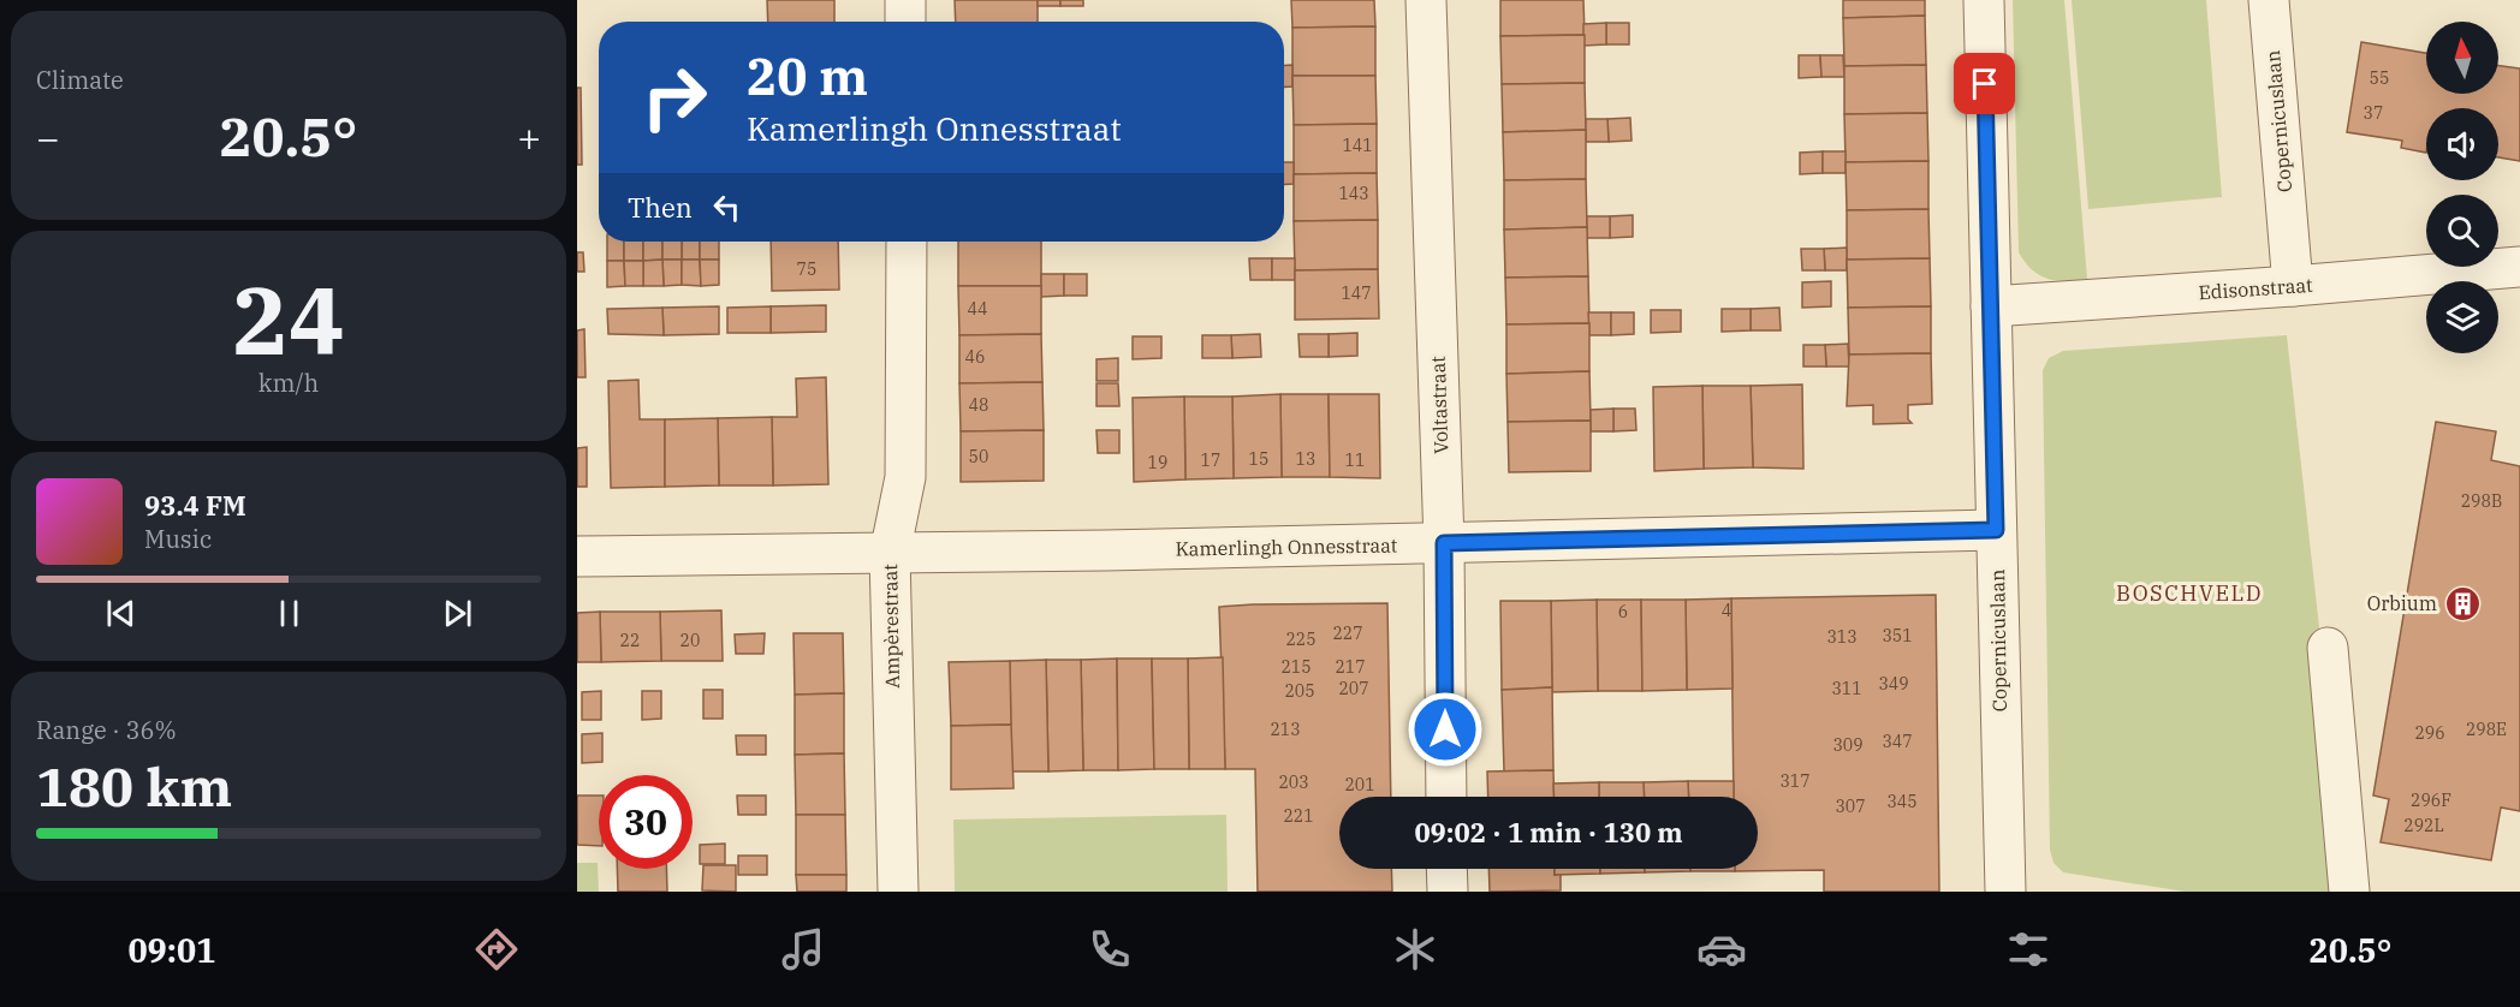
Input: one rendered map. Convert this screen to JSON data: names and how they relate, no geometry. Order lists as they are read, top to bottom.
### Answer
{
  "streets": {
    "street": [
      "Copernicuslaan",
      "Edisonstraat",
      "Voltastraat",
      "Kamerlingh Onnesstraat",
      "Ampèrestraat"
    ]
  },
  "crossings": [
    ["Copernicuslaan", "Edisonstraat"],
    ["Copernicuslaan", "Kamerlingh Onnesstraat"],
    ["Voltastraat", "Kamerlingh Onnesstraat"],
    ["Kamerlingh Onnesstraat", "Ampèrestraat"]
  ],
  "districts": ["BOSCHVELD"],
  "places": {
    "building": ["Orbium"]
  },
  "house_numbers": [
    "55",
    "37",
    "141",
    "143",
    "75",
    "147",
    "44",
    "46",
    "48",
    "50",
    "15",
    "13",
    "17",
    "11",
    "19",
    "298B",
    "4",
    "6",
    "227",
    "351",
    "313",
    "225",
    "22",
    "20",
    "215",
    "217",
    "349",
    "207",
    "311",
    "205",
    "213",
    "298E",
    "296",
    "347",
    "309",
    "317",
    "203",
    "201",
    "296F",
    "345",
    "307",
    "221",
    "292L"
  ],
  "north": "top",
  "page": {
    "tile": [
      "Climate",
      ["24", "km/h"],
      ["Range · 36%", "180 km"]
    ],
    "turn": ["20 m", "Kamerlingh Onnesstraat"],
    "heat": ["−", "20.5°", "+"],
    "then": "Then",
    "song": ["93.4 FM", "Music"],
    "limit": "30",
    "trip": "09:02 · 1 min · 130 m",
    "tabs": ["09:01", "20.5°"]
  }
}
